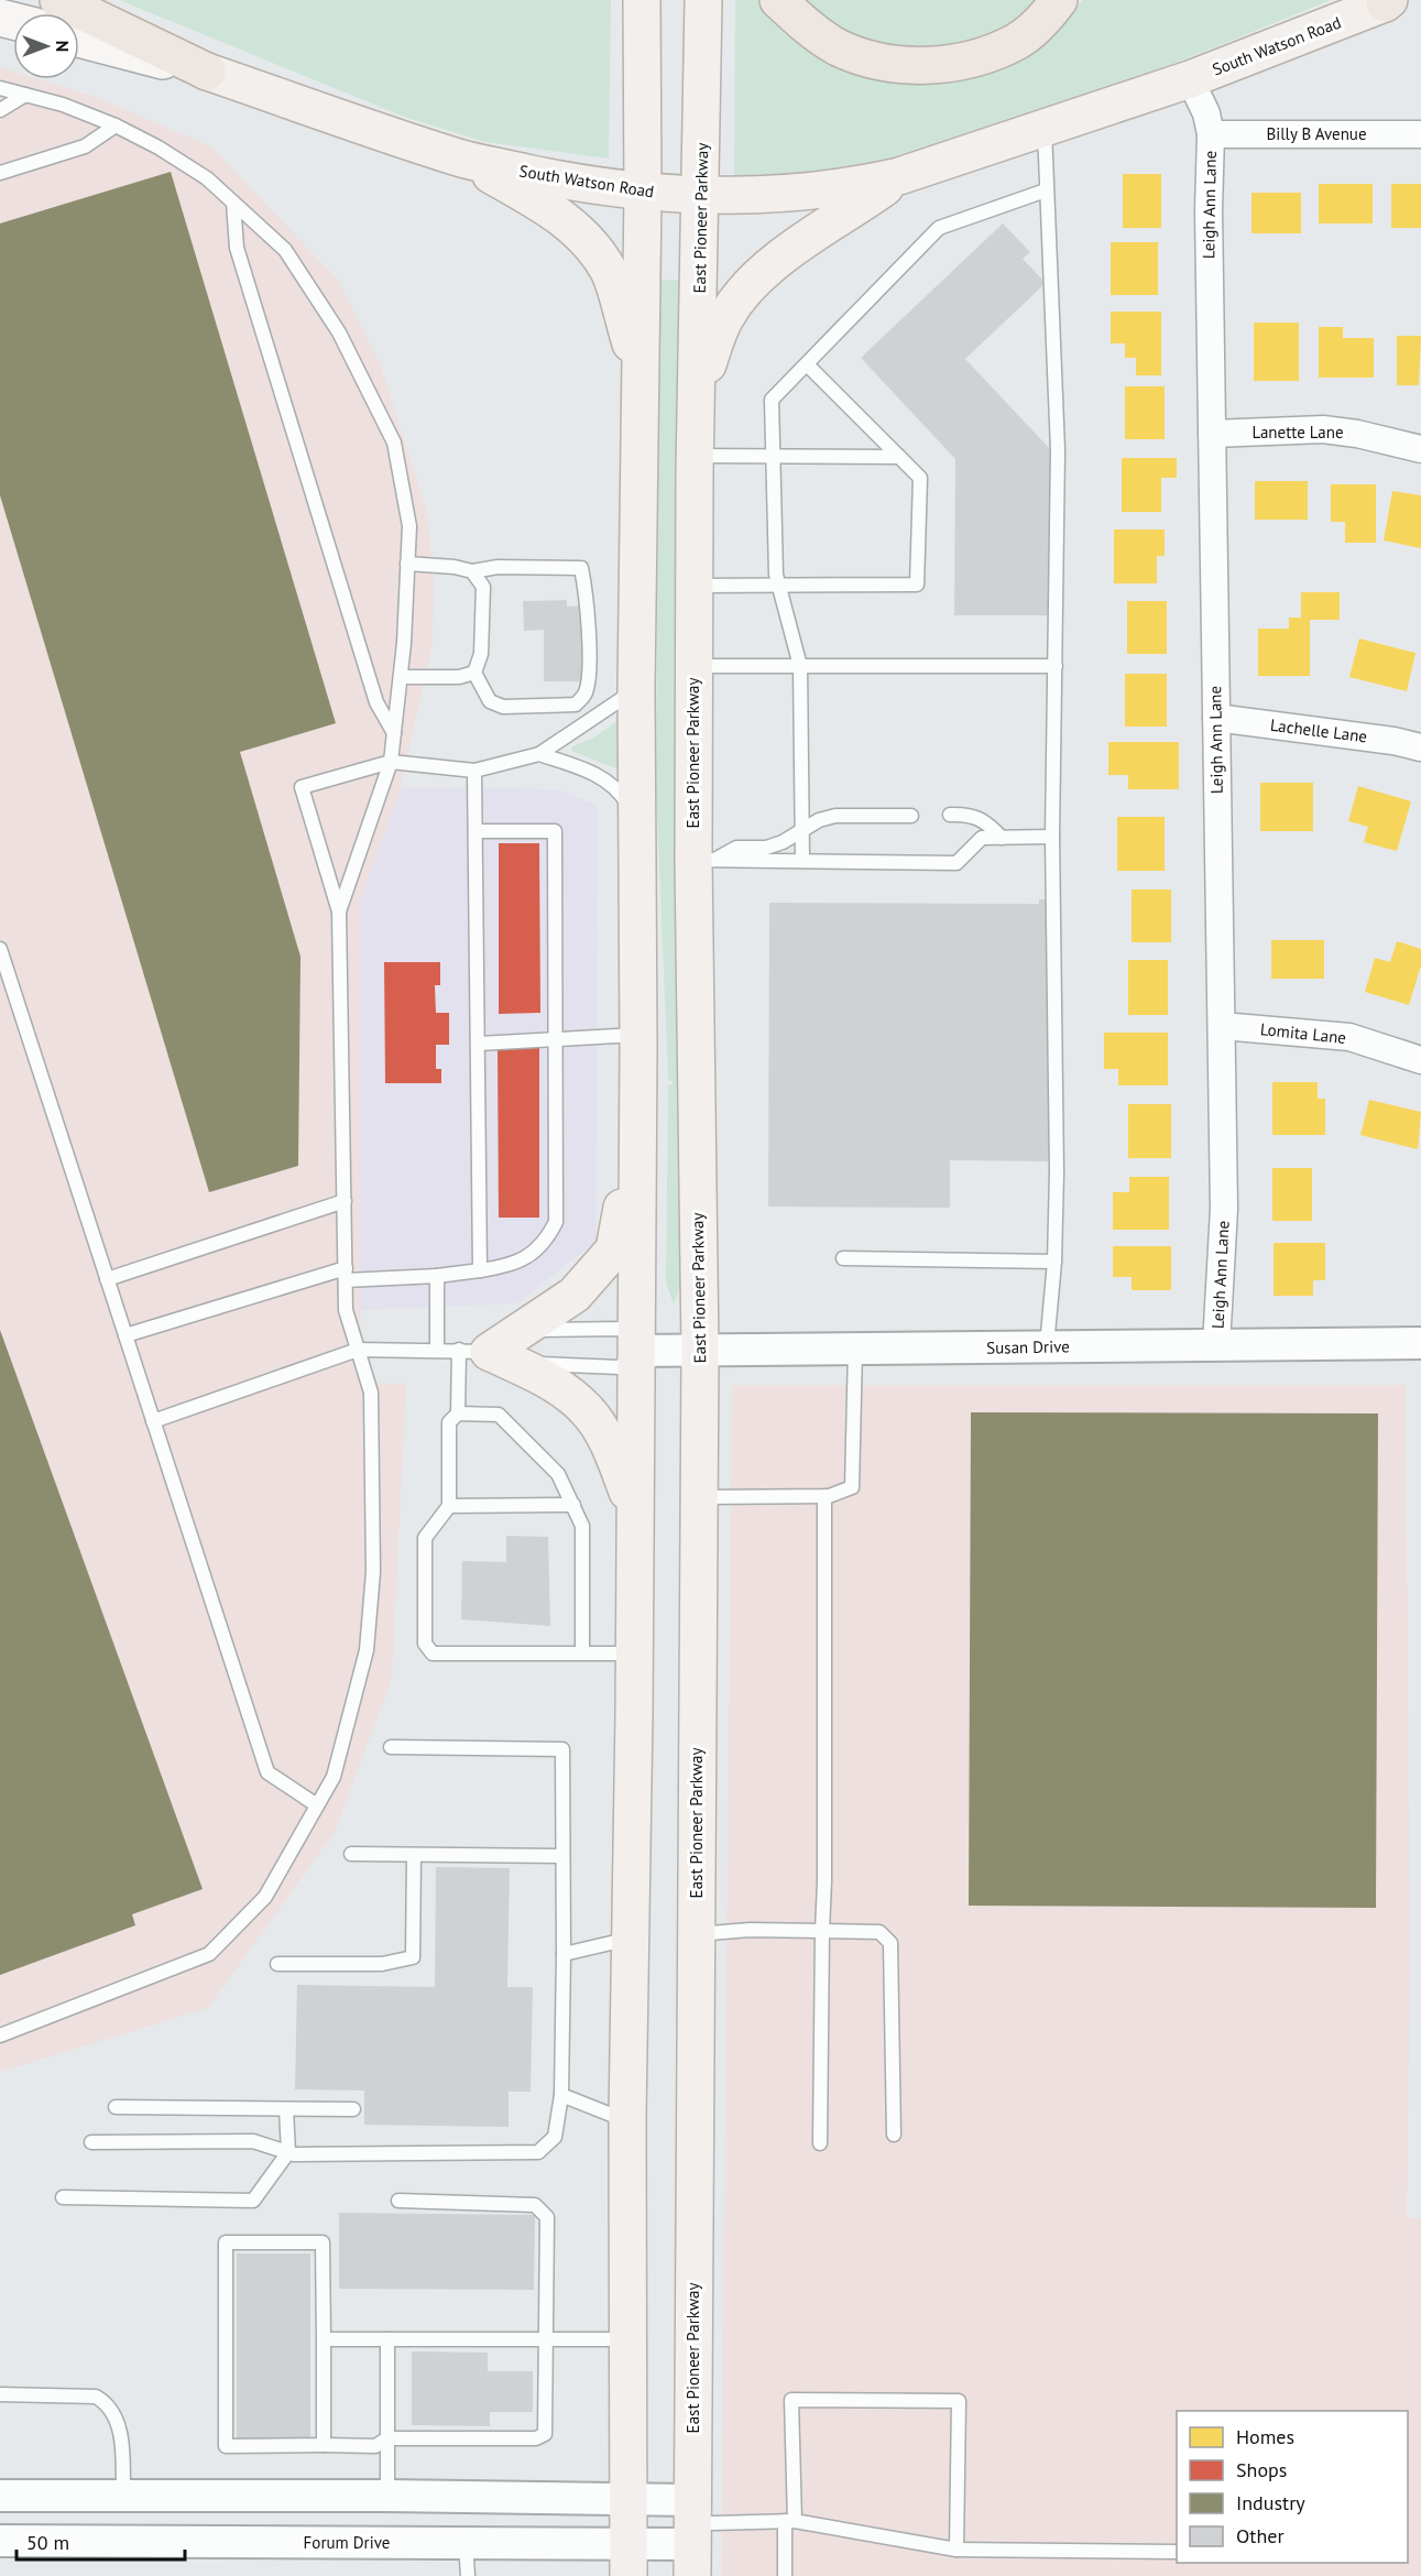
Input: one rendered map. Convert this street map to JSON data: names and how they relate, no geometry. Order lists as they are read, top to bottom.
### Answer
{
  "streets": {
    "main road": ["South Watson Road", "East Pioneer Parkway"],
    "street": [
      "Billy B Avenue",
      "Leigh Ann Lane",
      "Lanette Lane",
      "Lachelle Lane",
      "Lomita Lane",
      "Susan Drive",
      "Forum Drive"
    ]
  },
  "crossings": [
    ["South Watson Road", "Billy B Avenue"],
    ["South Watson Road", "Leigh Ann Lane"],
    ["South Watson Road", "East Pioneer Parkway"],
    ["Billy B Avenue", "Leigh Ann Lane"],
    ["Leigh Ann Lane", "Lanette Lane"],
    ["Leigh Ann Lane", "Lachelle Lane"],
    ["Leigh Ann Lane", "Lomita Lane"],
    ["Leigh Ann Lane", "Susan Drive"],
    ["East Pioneer Parkway", "Susan Drive"],
    ["East Pioneer Parkway", "Forum Drive"]
  ],
  "legend": [
    "Homes",
    "Shops",
    "Industry",
    "Other"
  ],
  "scale_bar": "50 m",
  "north": "right"
}
